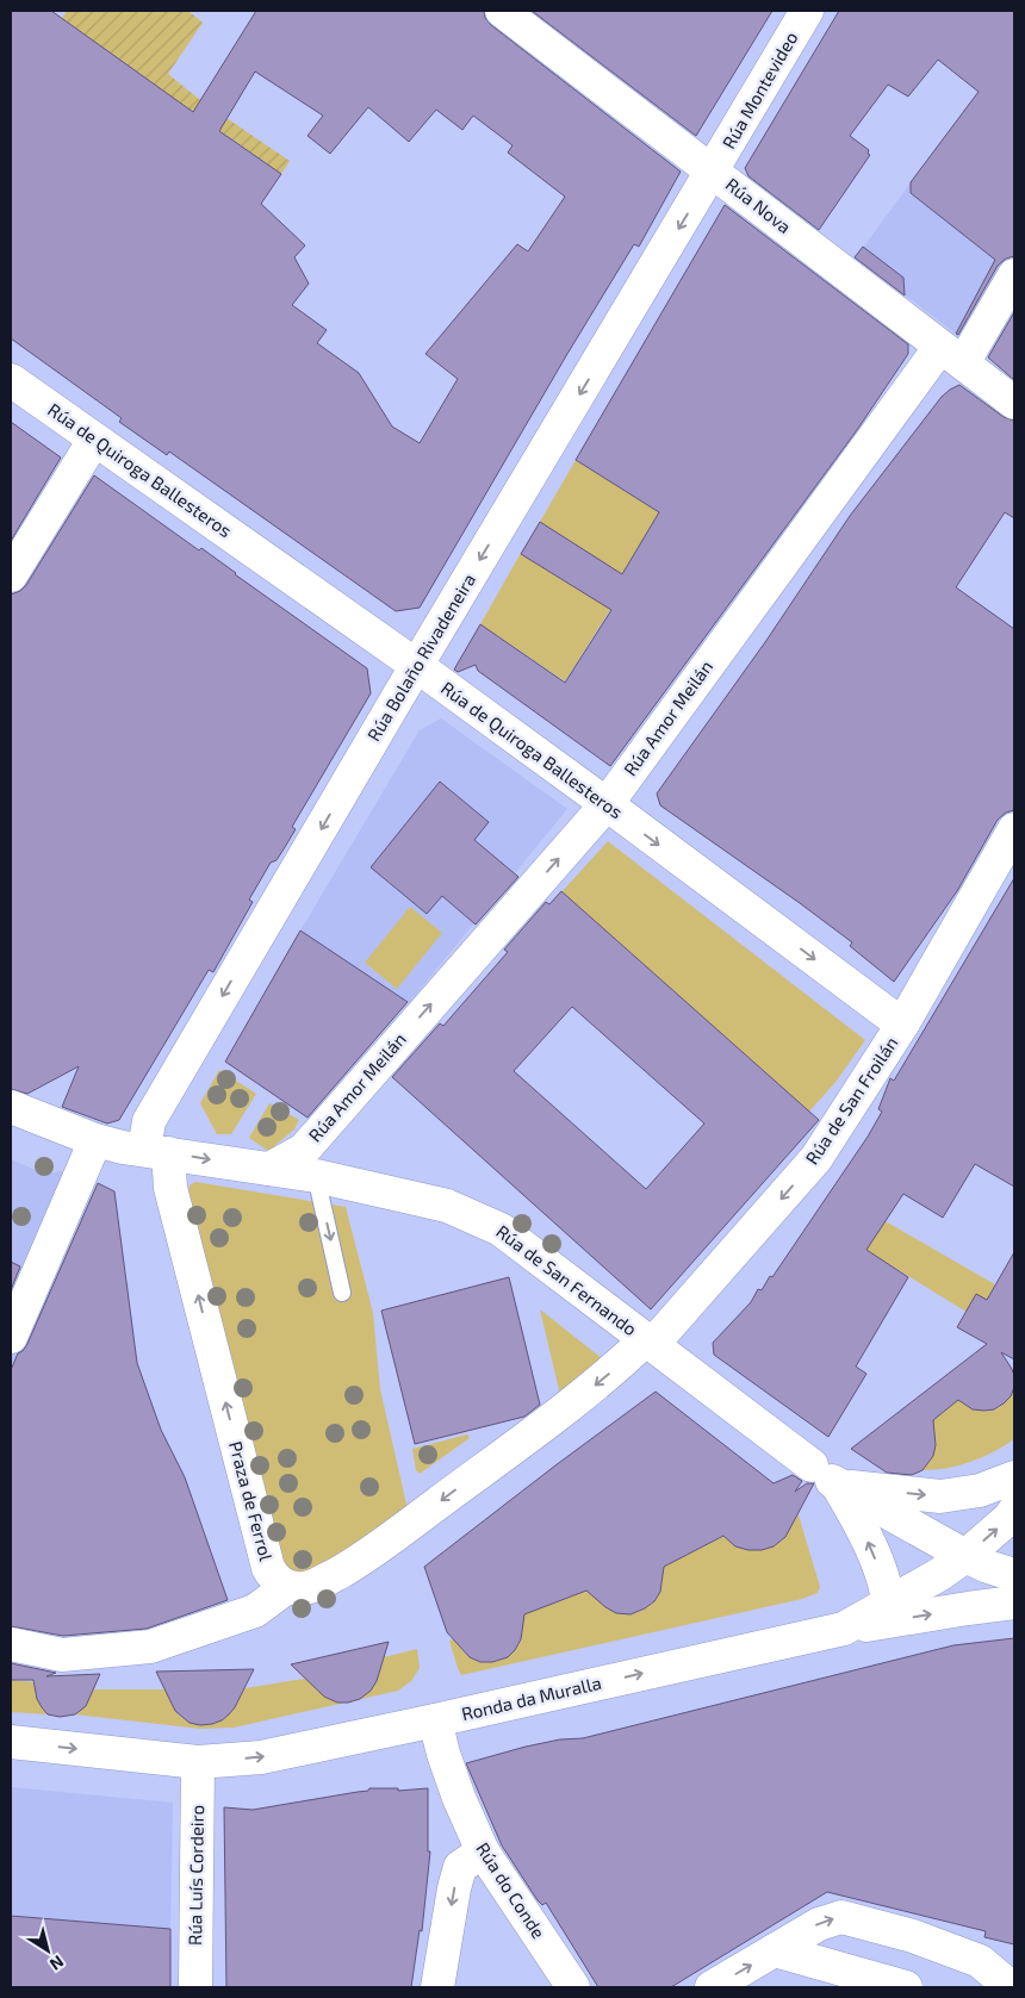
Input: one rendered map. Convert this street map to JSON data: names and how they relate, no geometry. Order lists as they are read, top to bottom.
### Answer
{
  "streets": {
    "street": [
      "Rúa Montevideo",
      "Rúa Nova",
      "Rúa de Quiroga Ballesteros",
      "Rúa Bolaño Rivadeneira",
      "Rúa Amor Meilán",
      "Rúa de San Froilán",
      "Rúa de San Fernando",
      "Praza de Ferrol",
      "Ronda da Muralla",
      "Rúa Luís Cordeiro",
      "Rúa do Conde"
    ]
  },
  "crossings": [
    ["Rúa Montevideo", "Rúa Nova"],
    ["Rúa Montevideo", "Rúa Bolaño Rivadeneira"],
    ["Rúa Nova", "Rúa Bolaño Rivadeneira"],
    ["Rúa Nova", "Rúa Amor Meilán"],
    ["Rúa de Quiroga Ballesteros", "Rúa Bolaño Rivadeneira"],
    ["Rúa de Quiroga Ballesteros", "Rúa Amor Meilán"],
    ["Rúa de Quiroga Ballesteros", "Rúa de San Froilán"],
    ["Rúa Bolaño Rivadeneira", "Rúa de San Fernando"],
    ["Rúa Bolaño Rivadeneira", "Praza de Ferrol"],
    ["Rúa Amor Meilán", "Rúa de San Fernando"],
    ["Rúa de San Froilán", "Rúa de San Fernando"],
    ["Rúa de San Fernando", "Praza de Ferrol"],
    ["Rúa de San Fernando", "Ronda da Muralla"],
    ["Ronda da Muralla", "Rúa Luís Cordeiro"],
    ["Ronda da Muralla", "Rúa do Conde"]
  ],
  "one_way": [
    "Rúa Bolaño Rivadeneira",
    "Rúa Amor Meilán",
    "Rúa de San Froilán",
    "Praza de Ferrol"
  ],
  "north": "bottom right"
}
